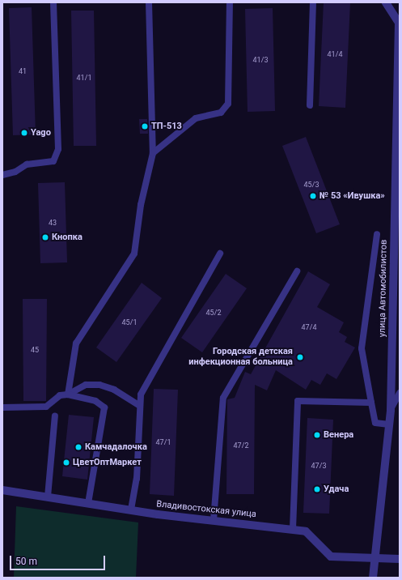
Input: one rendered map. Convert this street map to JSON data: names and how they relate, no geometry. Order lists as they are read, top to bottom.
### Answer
{
  "streets": {
    "street": ["улица Автомобилистов", "Владивостокская улица"]
  },
  "crossings": [
    ["улица Автомобилистов", "Владивостокская улица"]
  ],
  "places": [
    "ТП-513",
    "Yago",
    "№ 53 «Ивушка»",
    "Кнопка",
    "Городская детская инфекционная больница",
    "Венера",
    "Камчадалочка",
    "ЦветОптМаркет",
    "Удача"
  ],
  "house_numbers": [
    "41/4",
    "41/3",
    "41",
    "41/1",
    "45/3",
    "43",
    "45/2",
    "45/1",
    "47/4",
    "45",
    "47/1",
    "47/2",
    "47/3"
  ],
  "scale_bar": "50 m"
}
